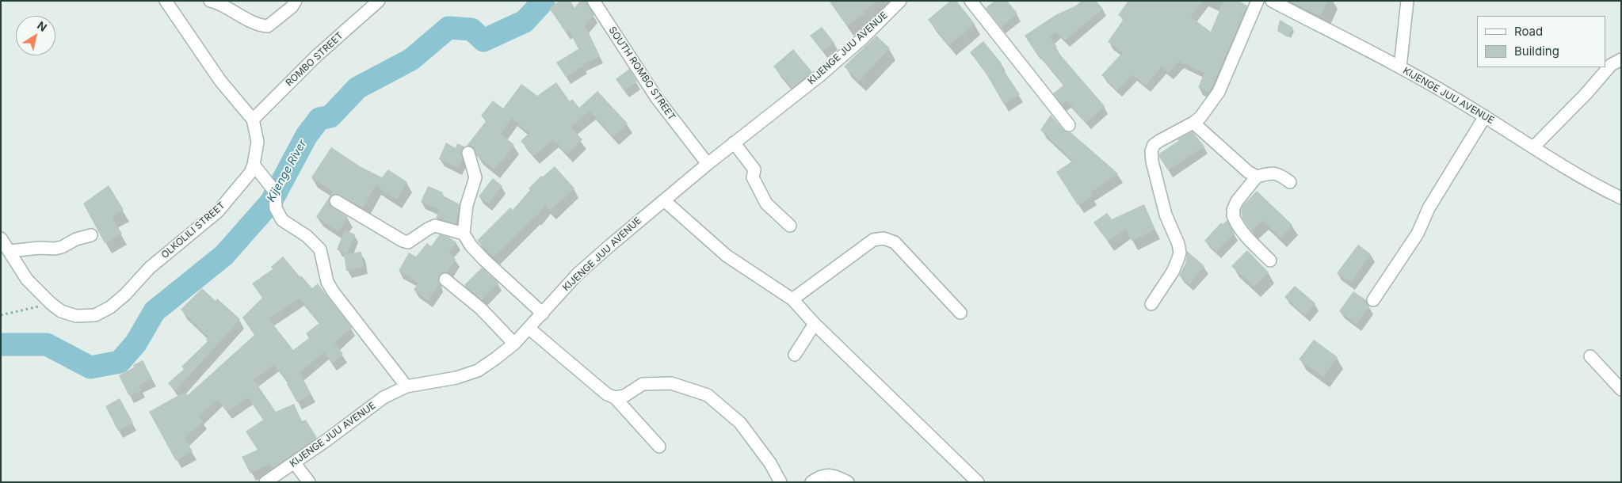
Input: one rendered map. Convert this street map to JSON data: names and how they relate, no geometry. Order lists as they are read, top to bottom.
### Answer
{
  "streets": {
    "street": [
      "KIJENGE JUU AVENUE",
      "ROMBO STREET",
      "SOUTH ROMBO STREET",
      "OLKOLILI STREET"
    ]
  },
  "crossings": [
    ["KIJENGE JUU AVENUE", "SOUTH ROMBO STREET"],
    ["ROMBO STREET", "OLKOLILI STREET"]
  ],
  "water": ["Kijenge River"],
  "legend": ["Road", "Building"],
  "north": "top right"
}
